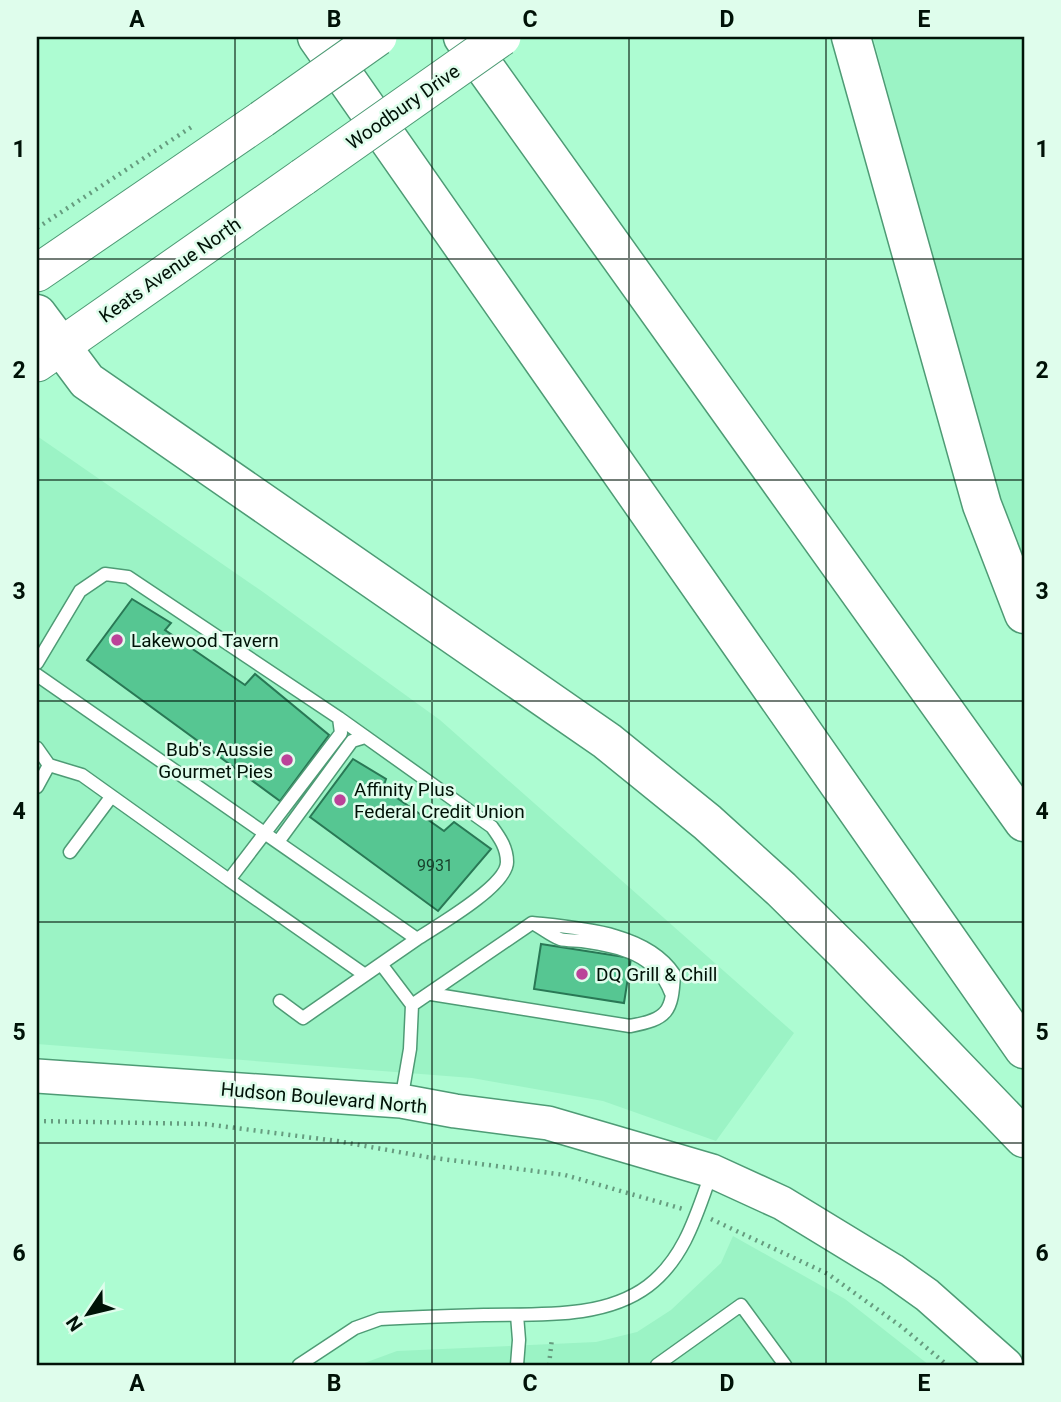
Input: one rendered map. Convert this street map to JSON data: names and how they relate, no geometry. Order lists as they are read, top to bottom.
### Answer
{
  "streets": {
    "main road": ["Woodbury Drive", "Keats Avenue North"],
    "street": ["Hudson Boulevard North"]
  },
  "crossings": [
    ["Woodbury Drive", "Keats Avenue North"]
  ],
  "places": [
    "Lakewood Tavern",
    "Bub's Aussie Gourmet Pies",
    "Affinity Plus Federal Credit Union",
    "DQ Grill & Chill"
  ],
  "house_numbers": ["9931"],
  "north": "bottom left",
  "grid": {
    "columns": [
      "A",
      "B",
      "C",
      "D",
      "E"
    ],
    "rows": [
      "1",
      "2",
      "3",
      "4",
      "5",
      "6"
    ]
  }
}
